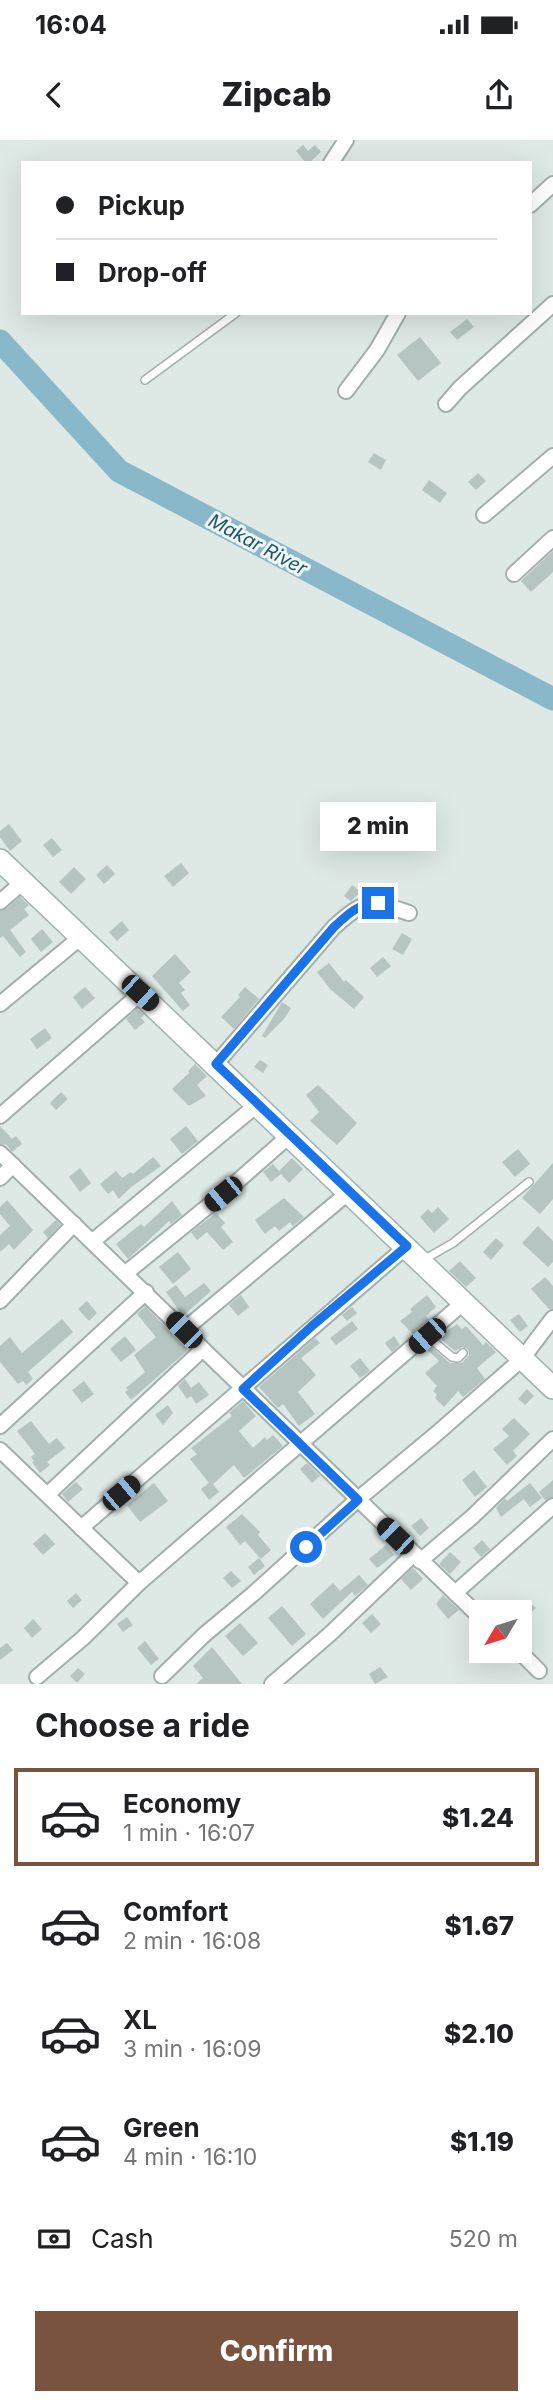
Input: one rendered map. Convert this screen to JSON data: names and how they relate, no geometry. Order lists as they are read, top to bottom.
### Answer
{
  "water": ["Makar River"],
  "north": "bottom left",
  "page": {
    "status": "16:04",
    "header": "Zipcab",
    "banner": ["Pickup", "Drop-off"],
    "bubble": "2 min",
    "heading": "Choose a ride",
    "list": [
      {
        "name": "Economy",
        "note": "1 min · 16:07",
        "value": "$1.24"
      },
      {
        "name": "Comfort",
        "note": "2 min · 16:08",
        "value": "$1.67"
      },
      {
        "name": "XL",
        "note": "3 min · 16:09",
        "value": "$2.10"
      },
      {
        "name": "Green",
        "note": "4 min · 16:10",
        "value": "$1.19"
      }
    ],
    "pay": ["Cash", "520 m"],
    "buttons": "Confirm"
  }
}
